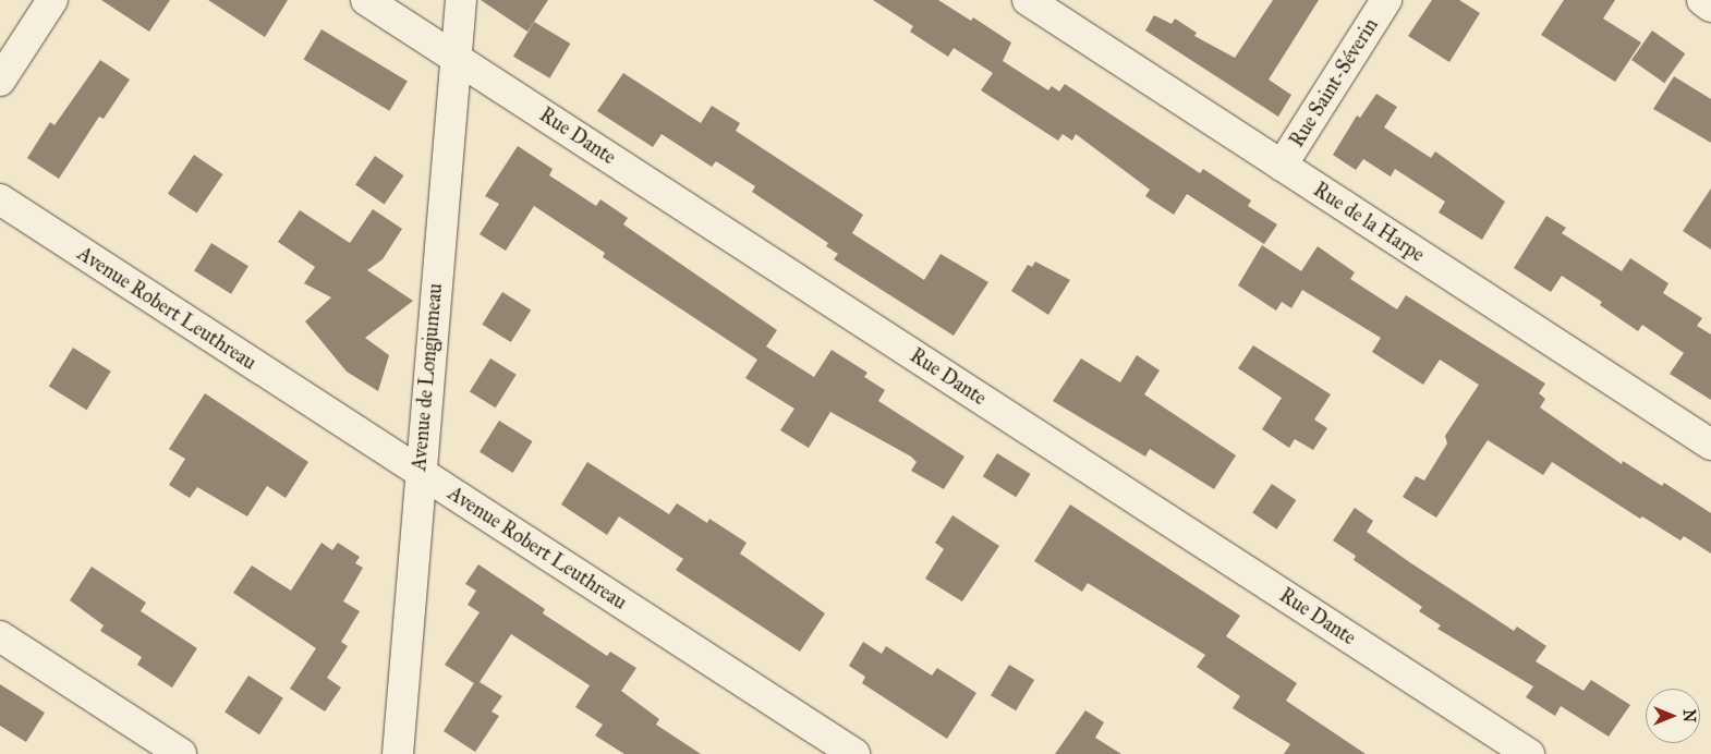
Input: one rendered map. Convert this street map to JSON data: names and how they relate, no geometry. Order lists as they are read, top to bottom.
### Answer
{
  "streets": {
    "street": [
      "Rue Saint-Séverin",
      "Rue Dante",
      "Rue de la Harpe",
      "Avenue Robert Leuthreau",
      "Avenue de Longjumeau"
    ]
  },
  "crossings": [
    ["Rue Saint-Séverin", "Rue de la Harpe"],
    ["Rue Dante", "Avenue de Longjumeau"],
    ["Avenue Robert Leuthreau", "Avenue de Longjumeau"]
  ],
  "north": "right"
}
